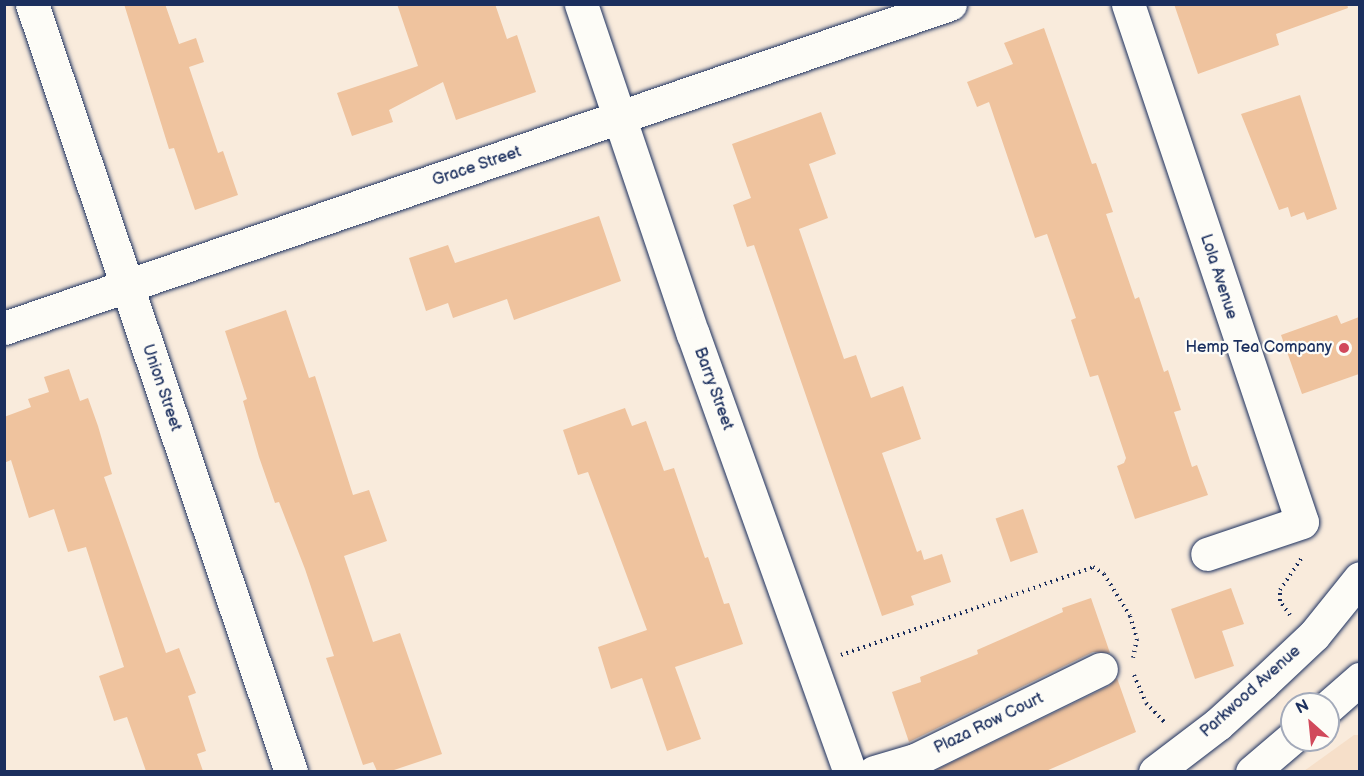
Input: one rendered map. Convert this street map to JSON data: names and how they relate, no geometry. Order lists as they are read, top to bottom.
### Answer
{
  "streets": {
    "street": [
      "Grace Street",
      "Lola Avenue",
      "Union Street",
      "Barry Street",
      "Parkwood Avenue",
      "Plaza Row Court"
    ]
  },
  "crossings": [
    ["Grace Street", "Union Street"],
    ["Grace Street", "Barry Street"]
  ],
  "places": ["Hemp Tea Company"],
  "north": "top left"
}
